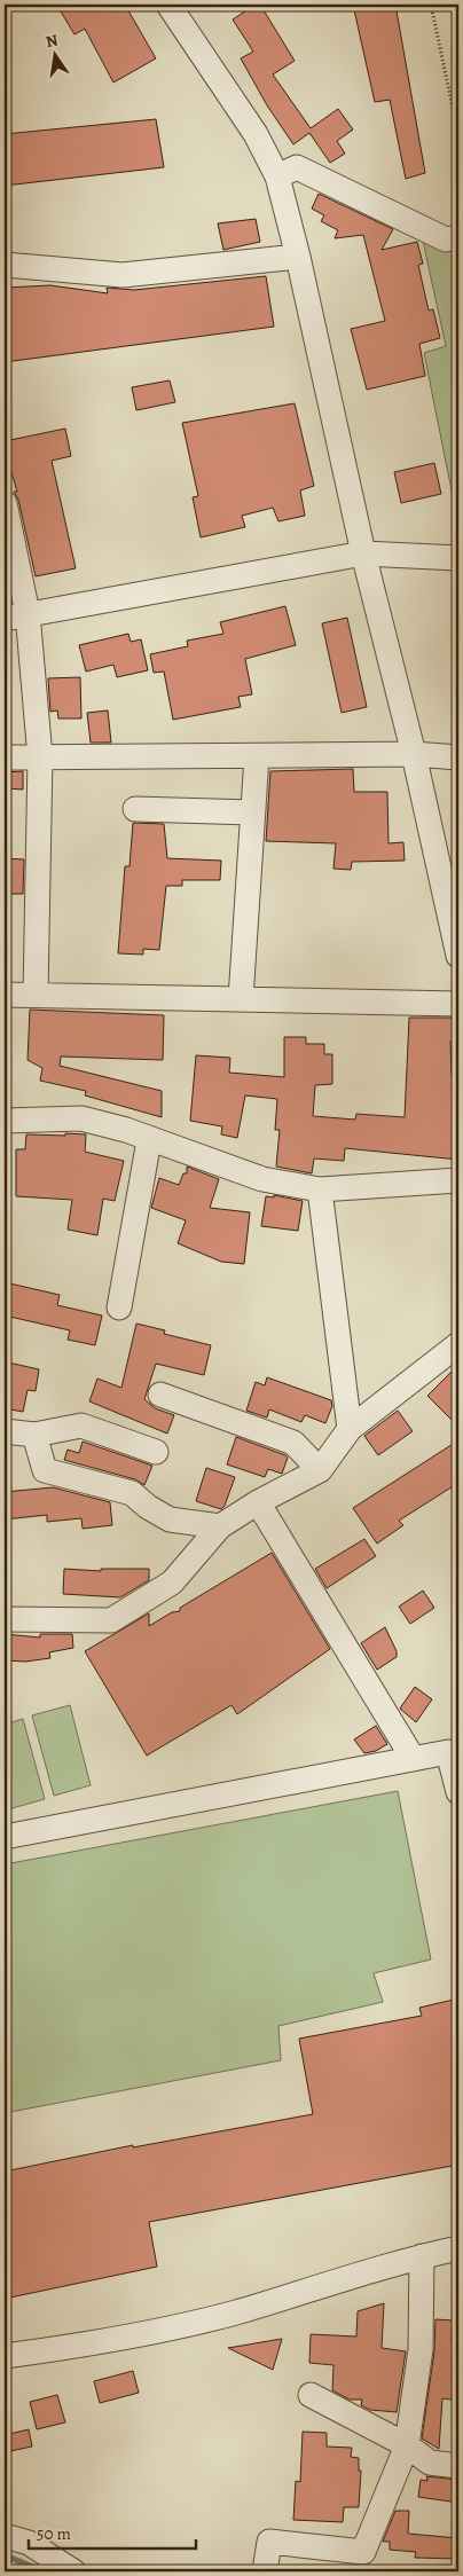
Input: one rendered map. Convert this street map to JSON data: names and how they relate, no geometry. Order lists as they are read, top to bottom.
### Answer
{
  "scale_bar": "50 m",
  "north": "top"
}
